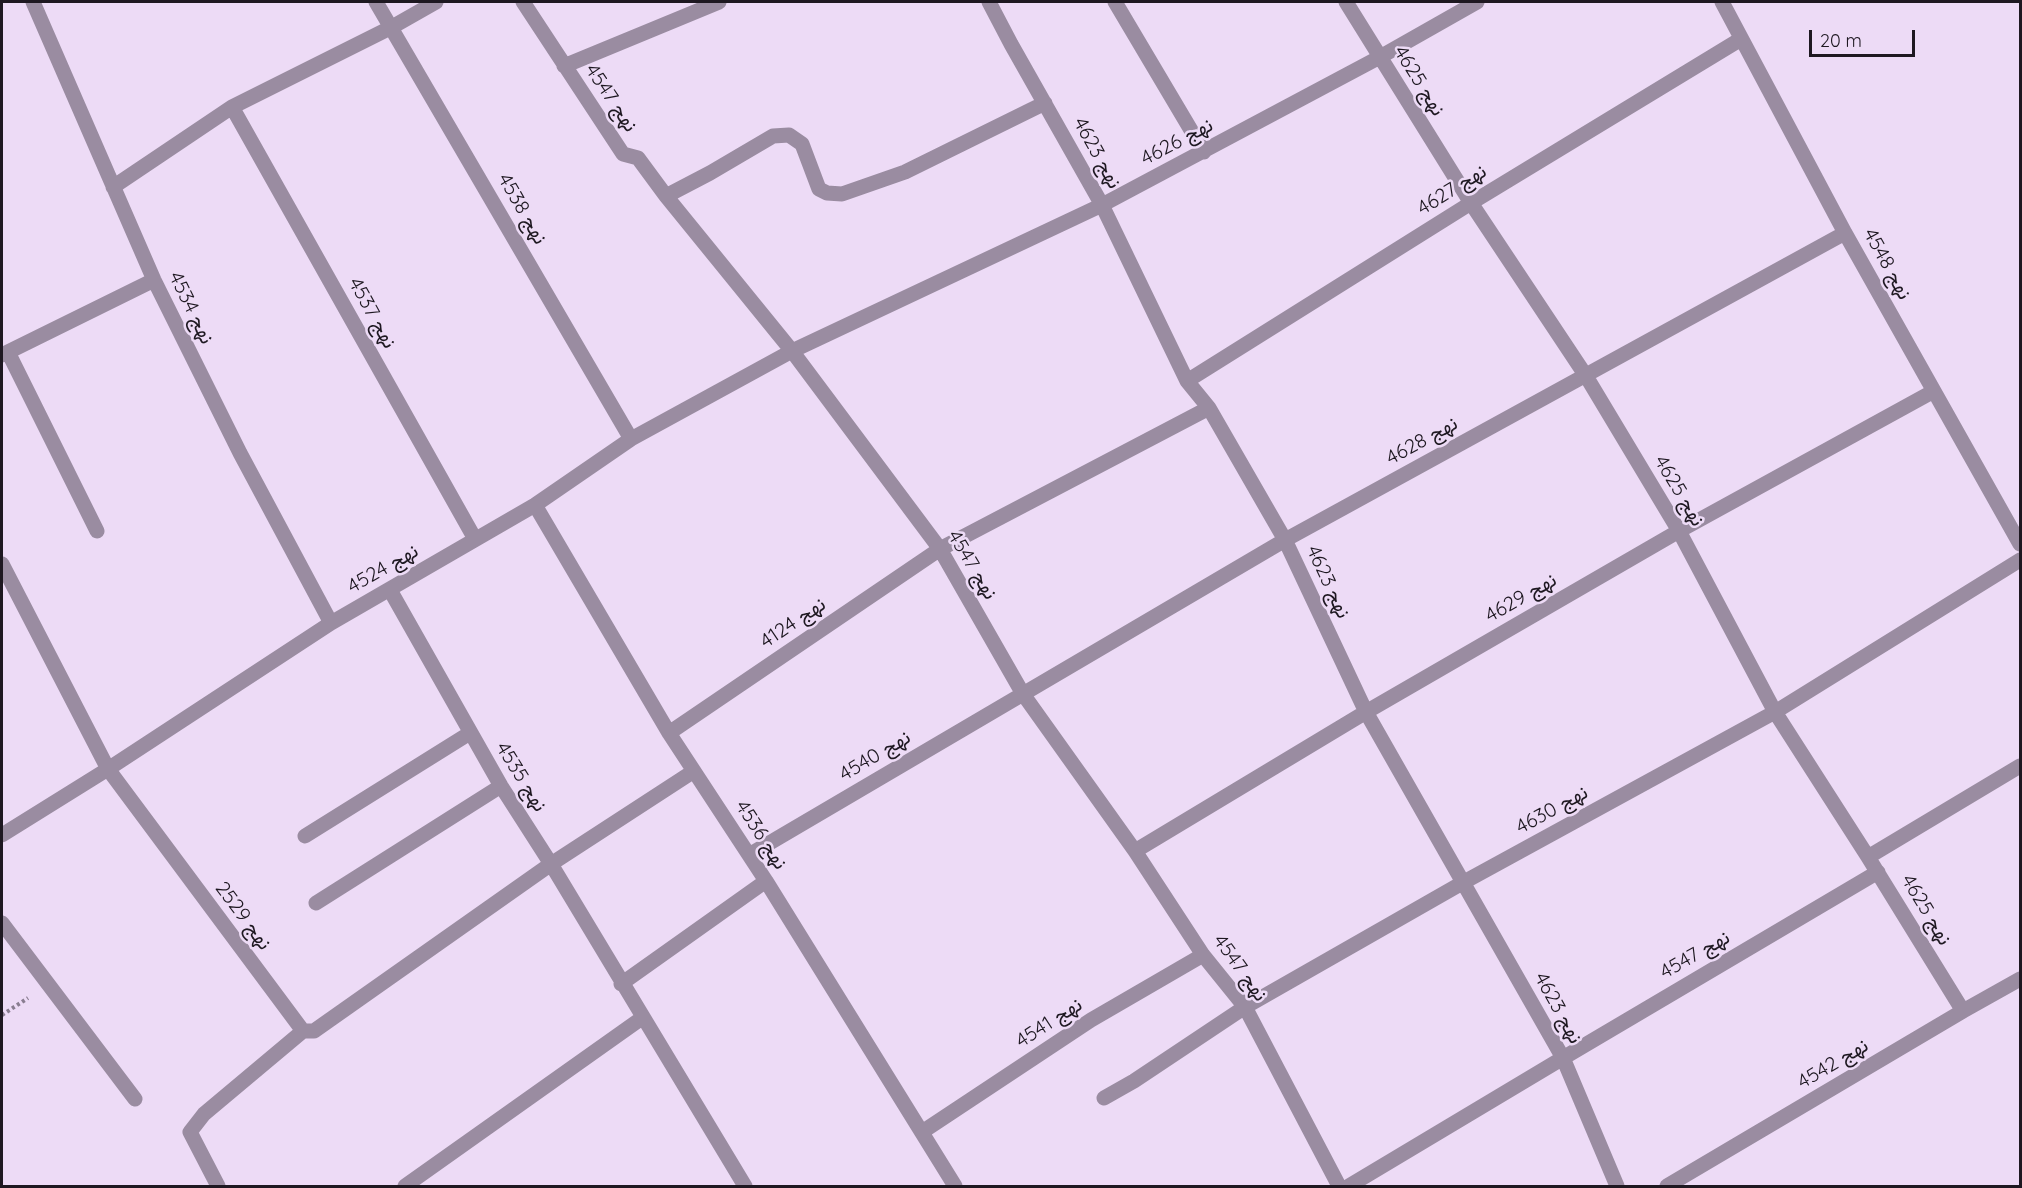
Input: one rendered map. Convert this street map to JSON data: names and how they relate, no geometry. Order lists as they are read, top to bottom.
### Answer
{
  "streets": {
    "street": [
      "نهج 4625",
      "نهج 4547",
      "نهج 4626",
      "نهج 4623",
      "نهج 4627",
      "نهج 4538",
      "نهج 4548",
      "نهج 4534",
      "نهج 4537",
      "نهج 4628",
      "نهج 4524",
      "نهج 4629",
      "نهج 4124",
      "نهج 4540",
      "نهج 4535",
      "نهج 4630",
      "نهج 4536",
      "نهج 2529",
      "نهج 4541",
      "نهج 4542"
    ]
  },
  "crossings": [
    ["نهج 4625", "نهج 4547"],
    ["نهج 4625", "نهج 4626"],
    ["نهج 4625", "نهج 4627"],
    ["نهج 4625", "نهج 4628"],
    ["نهج 4625", "نهج 4629"],
    ["نهج 4625", "نهج 4630"],
    ["نهج 4625", "نهج 4542"],
    ["نهج 4547", "نهج 4626"],
    ["نهج 4547", "نهج 4623"],
    ["نهج 4547", "نهج 4628"],
    ["نهج 4547", "نهج 4524"],
    ["نهج 4547", "نهج 4629"],
    ["نهج 4547", "نهج 4124"],
    ["نهج 4547", "نهج 4540"],
    ["نهج 4547", "نهج 4630"],
    ["نهج 4547", "نهج 4541"],
    ["نهج 4626", "نهج 4623"],
    ["نهج 4626", "نهج 4524"],
    ["نهج 4623", "نهج 4627"],
    ["نهج 4623", "نهج 4628"],
    ["نهج 4623", "نهج 4629"],
    ["نهج 4623", "نهج 4124"],
    ["نهج 4623", "نهج 4630"],
    ["نهج 4627", "نهج 4548"],
    ["نهج 4538", "نهج 4524"],
    ["نهج 4548", "نهج 4628"],
    ["نهج 4548", "نهج 4629"],
    ["نهج 4534", "نهج 4524"],
    ["نهج 4537", "نهج 4524"],
    ["نهج 4628", "نهج 4540"],
    ["نهج 4524", "نهج 4535"],
    ["نهج 4524", "نهج 4536"],
    ["نهج 4524", "نهج 2529"],
    ["نهج 4124", "نهج 4536"],
    ["نهج 4540", "نهج 4536"],
    ["نهج 4536", "نهج 4541"]
  ],
  "scale_bar": "20 m"
}
